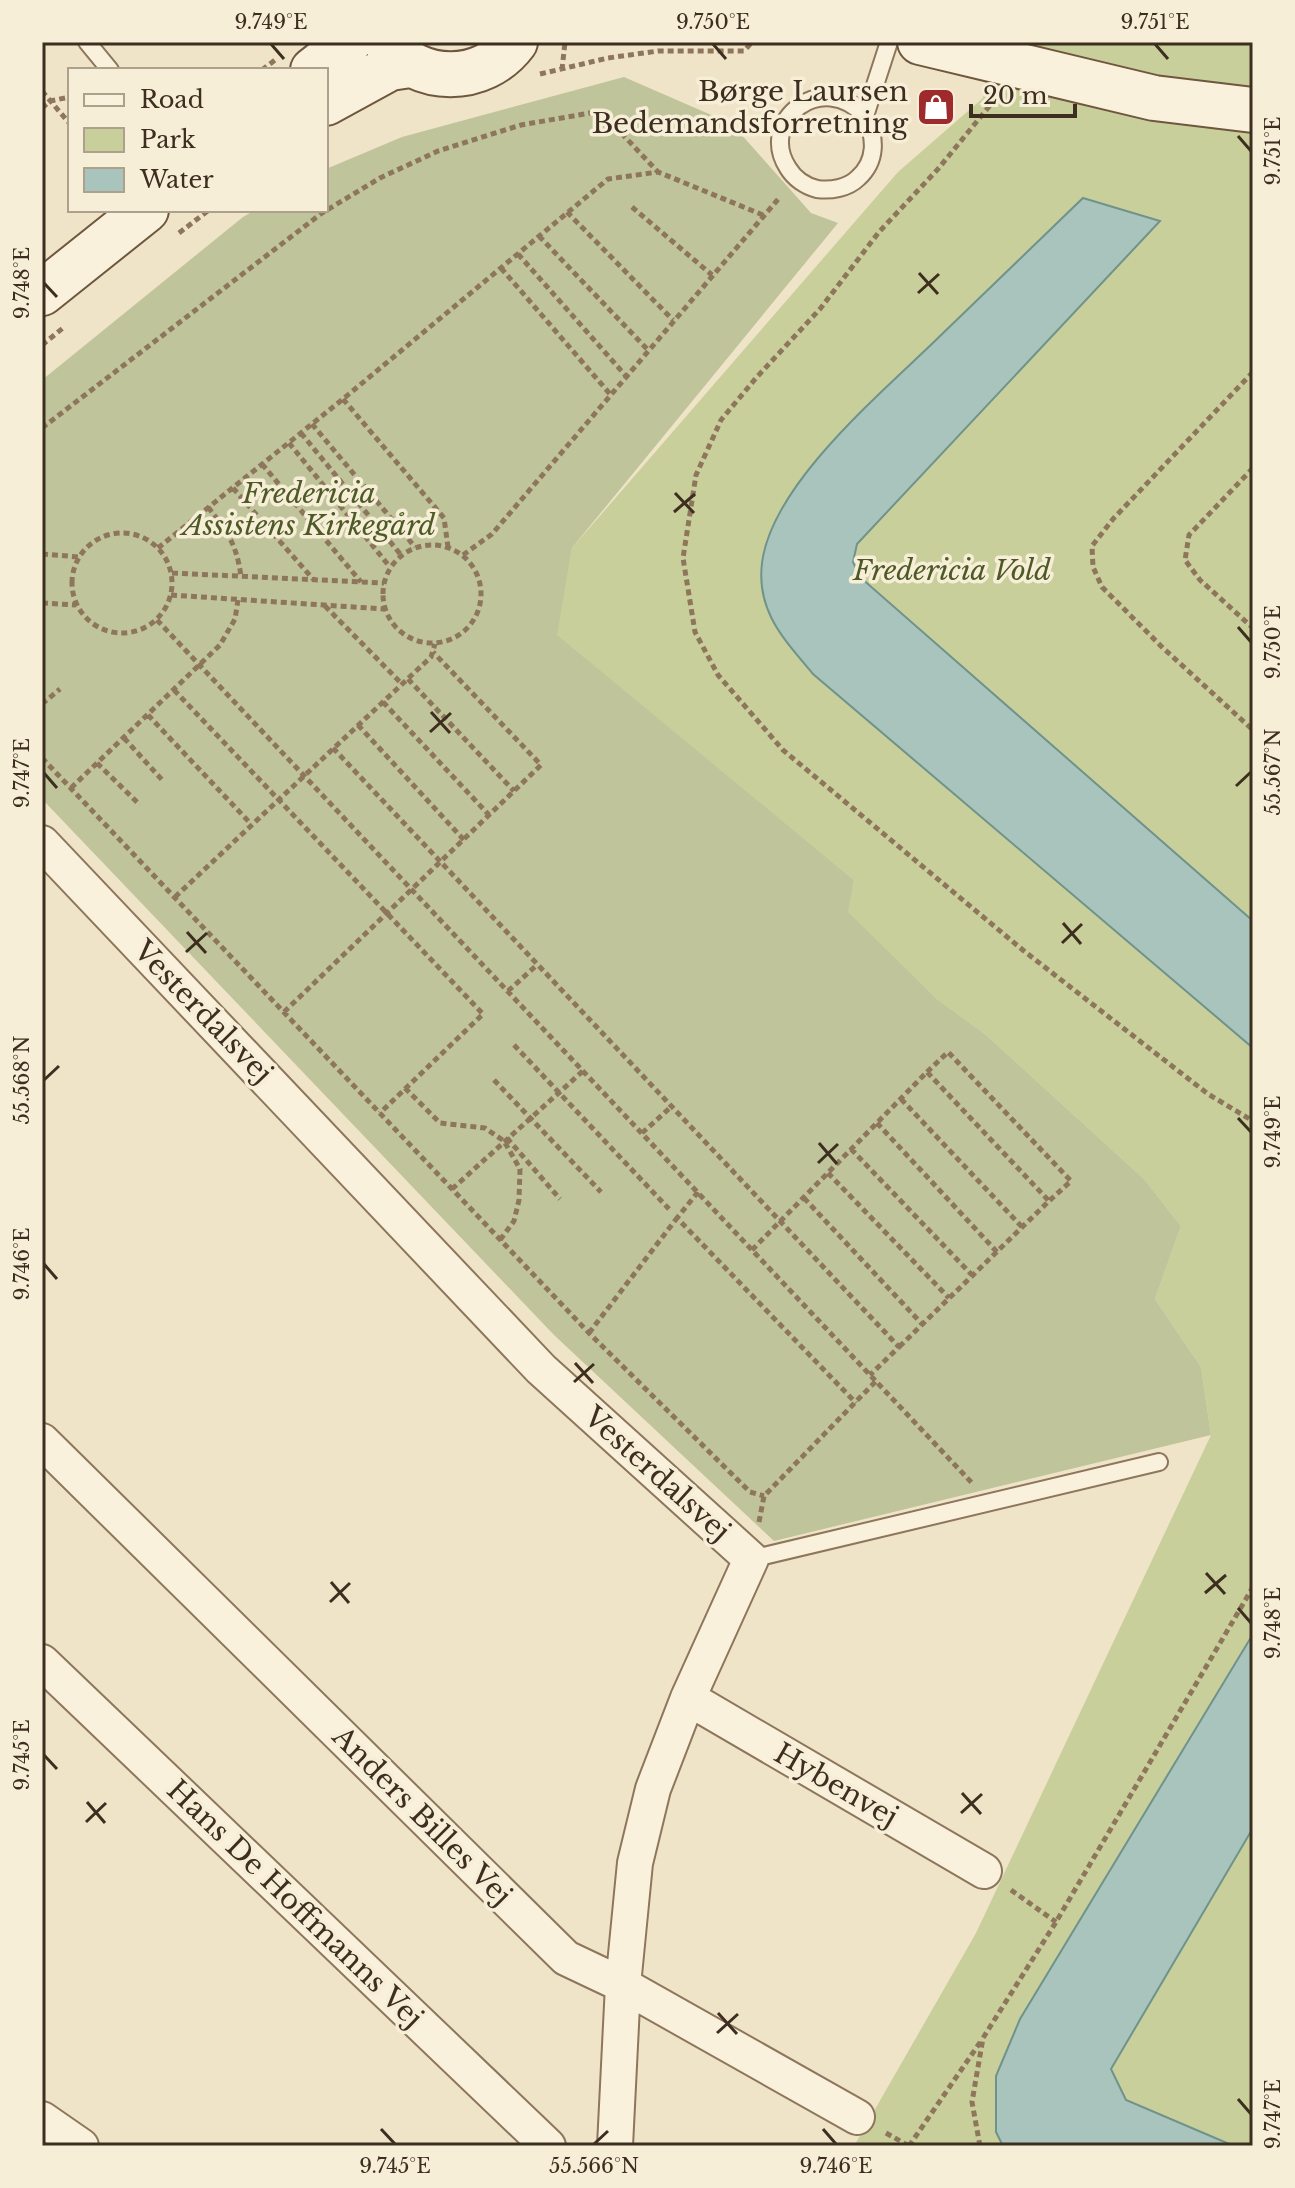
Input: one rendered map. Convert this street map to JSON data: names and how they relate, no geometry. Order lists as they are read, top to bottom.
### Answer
{
  "streets": {
    "street": [
      "Vesterdalsvej",
      "Hybenvej",
      "Anders Billes Vej",
      "Hans De Hoffmanns Vej"
    ]
  },
  "crossings": [
    ["Vesterdalsvej", "Hybenvej"],
    ["Vesterdalsvej", "Anders Billes Vej"]
  ],
  "parks": ["Fredericia Assistens Kirkegård", "Fredericia Vold"],
  "places": {
    "shop": ["Børge Laursen Bedemandsforretning"]
  },
  "legend": ["Road", "Park", "Water"],
  "scale_bar": "20 m",
  "coordinates": [
    "9.749°E",
    "9.750°E",
    "9.751°E",
    "9.748°E",
    "55.567°N",
    "9.747°E",
    "55.568°N",
    "9.746°E",
    "9.745°E",
    "55.566°N"
  ]
}
